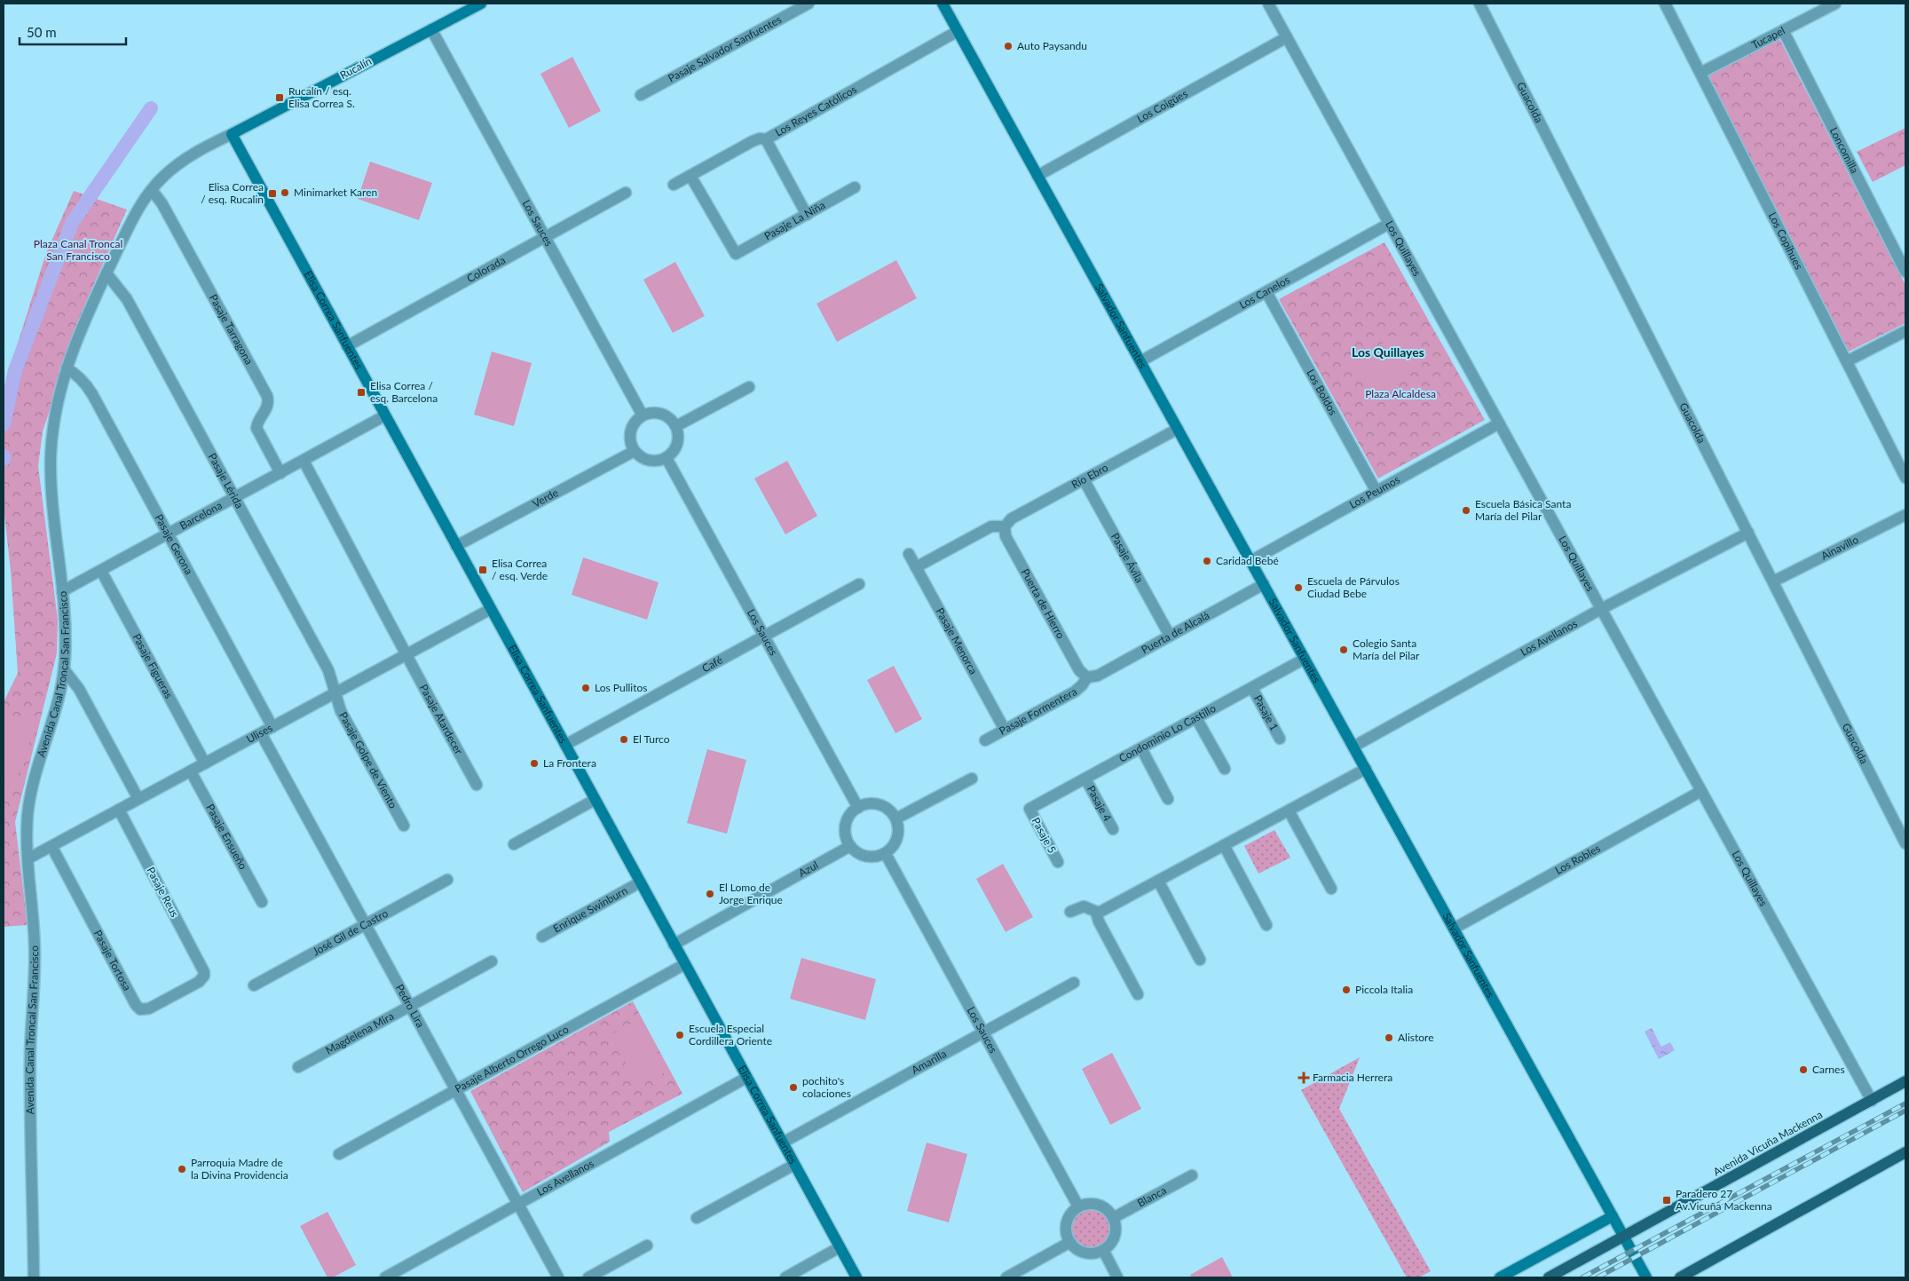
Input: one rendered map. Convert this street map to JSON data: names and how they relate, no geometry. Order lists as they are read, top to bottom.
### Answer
{
  "streets": {
    "main road": ["Avenida Vicuña Mackenna"],
    "street": [
      "Tucapel",
      "Pasaje Salvador Sanfuentes",
      "Rucalín",
      "Guacolda",
      "Los Coigües",
      "Los Reyes Católicos",
      "Loncomilla",
      "Pasaje La Niña",
      "Los Sauces",
      "Los Copihues",
      "Los Quillayes",
      "Colorada",
      "Los Canelos",
      "Elisa Correa Sanfuentes",
      "Salvador Sanfuentes",
      "Pasaje Tarragona",
      "Los Boldos",
      "Río Ebro",
      "Pasaje Lérida",
      "Los Peumos",
      "Verde",
      "Barcelona",
      "Pasaje Gerona",
      "Ainavillo",
      "Pasaje Ávila",
      "Puerta de Hierro",
      "Puerta de Alcalá",
      "Los Avellanos",
      "Pasaje Menorca",
      "Café",
      "Pasaje Figueras",
      "Avenida Canal Troncal San Francisco",
      "Pasaje Formentera",
      "Pasaje 1",
      "Pasaje Atardecer",
      "Ulises",
      "Condominio Lo Castillo",
      "Pasaje Golpe de Viento",
      "Pasaje 4",
      "Pasaje 5",
      "Pasaje Ensueño",
      "Los Robles",
      "Azul",
      "Pasaje Reus",
      "Enrique Swinburn",
      "José Gil de Castro",
      "Pasaje Tortosa",
      "Pedro Lira",
      "Magdelena Mira",
      "Pasaje Alberto Orrego Luco",
      "Amarilla",
      "Blanca"
    ]
  },
  "crossings": [
    ["Tucapel", "Loncomilla"],
    ["Tucapel", "Los Copihues"],
    ["Rucalín", "Los Sauces"],
    ["Rucalín", "Elisa Correa Sanfuentes"],
    ["Rucalín", "Avenida Canal Troncal San Francisco"],
    ["Guacolda", "Ainavillo"],
    ["Guacolda", "Los Avellanos"],
    ["Los Coigües", "Los Quillayes"],
    ["Los Coigües", "Salvador Sanfuentes"],
    ["Los Reyes Católicos", "Pasaje La Niña"],
    ["Los Reyes Católicos", "Salvador Sanfuentes"],
    ["Los Sauces", "Colorada"],
    ["Los Sauces", "Verde"],
    ["Los Sauces", "Café"],
    ["Los Sauces", "Azul"],
    ["Los Sauces", "Amarilla"],
    ["Los Sauces", "Blanca"],
    ["Los Quillayes", "Los Canelos"],
    ["Los Quillayes", "Los Peumos"],
    ["Los Quillayes", "Los Avellanos"],
    ["Los Quillayes", "Los Robles"],
    ["Los Quillayes", "Avenida Vicuña Mackenna"],
    ["Colorada", "Elisa Correa Sanfuentes"],
    ["Los Canelos", "Salvador Sanfuentes"],
    ["Los Canelos", "Los Boldos"],
    ["Elisa Correa Sanfuentes", "Verde"],
    ["Elisa Correa Sanfuentes", "Barcelona"],
    ["Elisa Correa Sanfuentes", "Los Avellanos"],
    ["Elisa Correa Sanfuentes", "Café"],
    ["Elisa Correa Sanfuentes", "Avenida Canal Troncal San Francisco"],
    ["Elisa Correa Sanfuentes", "Ulises"],
    ["Elisa Correa Sanfuentes", "Azul"],
    ["Elisa Correa Sanfuentes", "Enrique Swinburn"],
    ["Elisa Correa Sanfuentes", "Pasaje Alberto Orrego Luco"],
    ["Elisa Correa Sanfuentes", "Amarilla"],
    ["Salvador Sanfuentes", "Río Ebro"],
    ["Salvador Sanfuentes", "Los Peumos"],
    ["Salvador Sanfuentes", "Puerta de Alcalá"],
    ["Salvador Sanfuentes", "Los Avellanos"],
    ["Salvador Sanfuentes", "Condominio Lo Castillo"],
    ["Salvador Sanfuentes", "Los Robles"],
    ["Salvador Sanfuentes", "Avenida Vicuña Mackenna"],
    ["Pasaje Tarragona", "Barcelona"],
    ["Pasaje Tarragona", "Avenida Canal Troncal San Francisco"],
    ["Los Boldos", "Los Peumos"],
    ["Río Ebro", "Pasaje Ávila"],
    ["Río Ebro", "Puerta de Hierro"],
    ["Pasaje Lérida", "Barcelona"],
    ["Pasaje Lérida", "Avenida Canal Troncal San Francisco"],
    ["Pasaje Lérida", "Ulises"],
    ["Pasaje Lérida", "Pasaje Golpe de Viento"],
    ["Barcelona", "Pasaje Gerona"],
    ["Barcelona", "Pasaje Figueras"],
    ["Barcelona", "Avenida Canal Troncal San Francisco"],
    ["Pasaje Gerona", "Avenida Canal Troncal San Francisco"],
    ["Pasaje Gerona", "Ulises"],
    ["Pasaje Ávila", "Puerta de Alcalá"],
    ["Puerta de Hierro", "Puerta de Alcalá"],
    ["Puerta de Hierro", "Pasaje Formentera"],
    ["Puerta de Alcalá", "Pasaje Formentera"],
    ["Los Avellanos", "Pedro Lira"],
    ["Pasaje Menorca", "Pasaje Formentera"],
    ["Pasaje Figueras", "Ulises"],
    ["Avenida Canal Troncal San Francisco", "Ulises"],
    ["Pasaje 1", "Condominio Lo Castillo"],
    ["Pasaje Atardecer", "Ulises"],
    ["Ulises", "Pasaje Golpe de Viento"],
    ["Ulises", "Pasaje Ensueño"],
    ["Ulises", "Pasaje Reus"],
    ["Ulises", "Pasaje Tortosa"],
    ["Ulises", "Pedro Lira"],
    ["Condominio Lo Castillo", "Pasaje 4"],
    ["Condominio Lo Castillo", "Pasaje 5"],
    ["Pasaje Reus", "Pasaje Tortosa"],
    ["José Gil de Castro", "Pedro Lira"],
    ["Pedro Lira", "Magdelena Mira"],
    ["Pedro Lira", "Pasaje Alberto Orrego Luco"]
  ],
  "districts": ["Los Quillayes"],
  "parks": ["Plaza Canal Troncal San Francisco", "Plaza Alcaldesa"],
  "places": {
    "other": [
      "Auto Paysandu",
      "Minimarket Karen",
      "Escuela Básica Santa María del Pilar",
      "Caridad Bebé",
      "Escuela de Párvulos Ciudad Bebe",
      "Colegio Santa María del Pilar",
      "Los Pullitos",
      "El Turco",
      "La Frontera",
      "El Lomo de Jorge Enrique",
      "Piccola Italia",
      "Escuela Especial Cordillera Oriente",
      "Alistore",
      "Carnes",
      "pochito's colaciones",
      "Parroquia Madre de la Divina Providencia"
    ],
    "transit": [
      "Rucalín / esq. Elisa Correa S.",
      "Elisa Correa / esq. Rucalin",
      "Elisa Correa / esq. Barcelona",
      "Elisa Correa / esq. Verde",
      "Paradero 27 Av.Vicuña Mackenna"
    ],
    "health": ["Farmacia Herrera"]
  },
  "scale_bar": "50 m"
}
